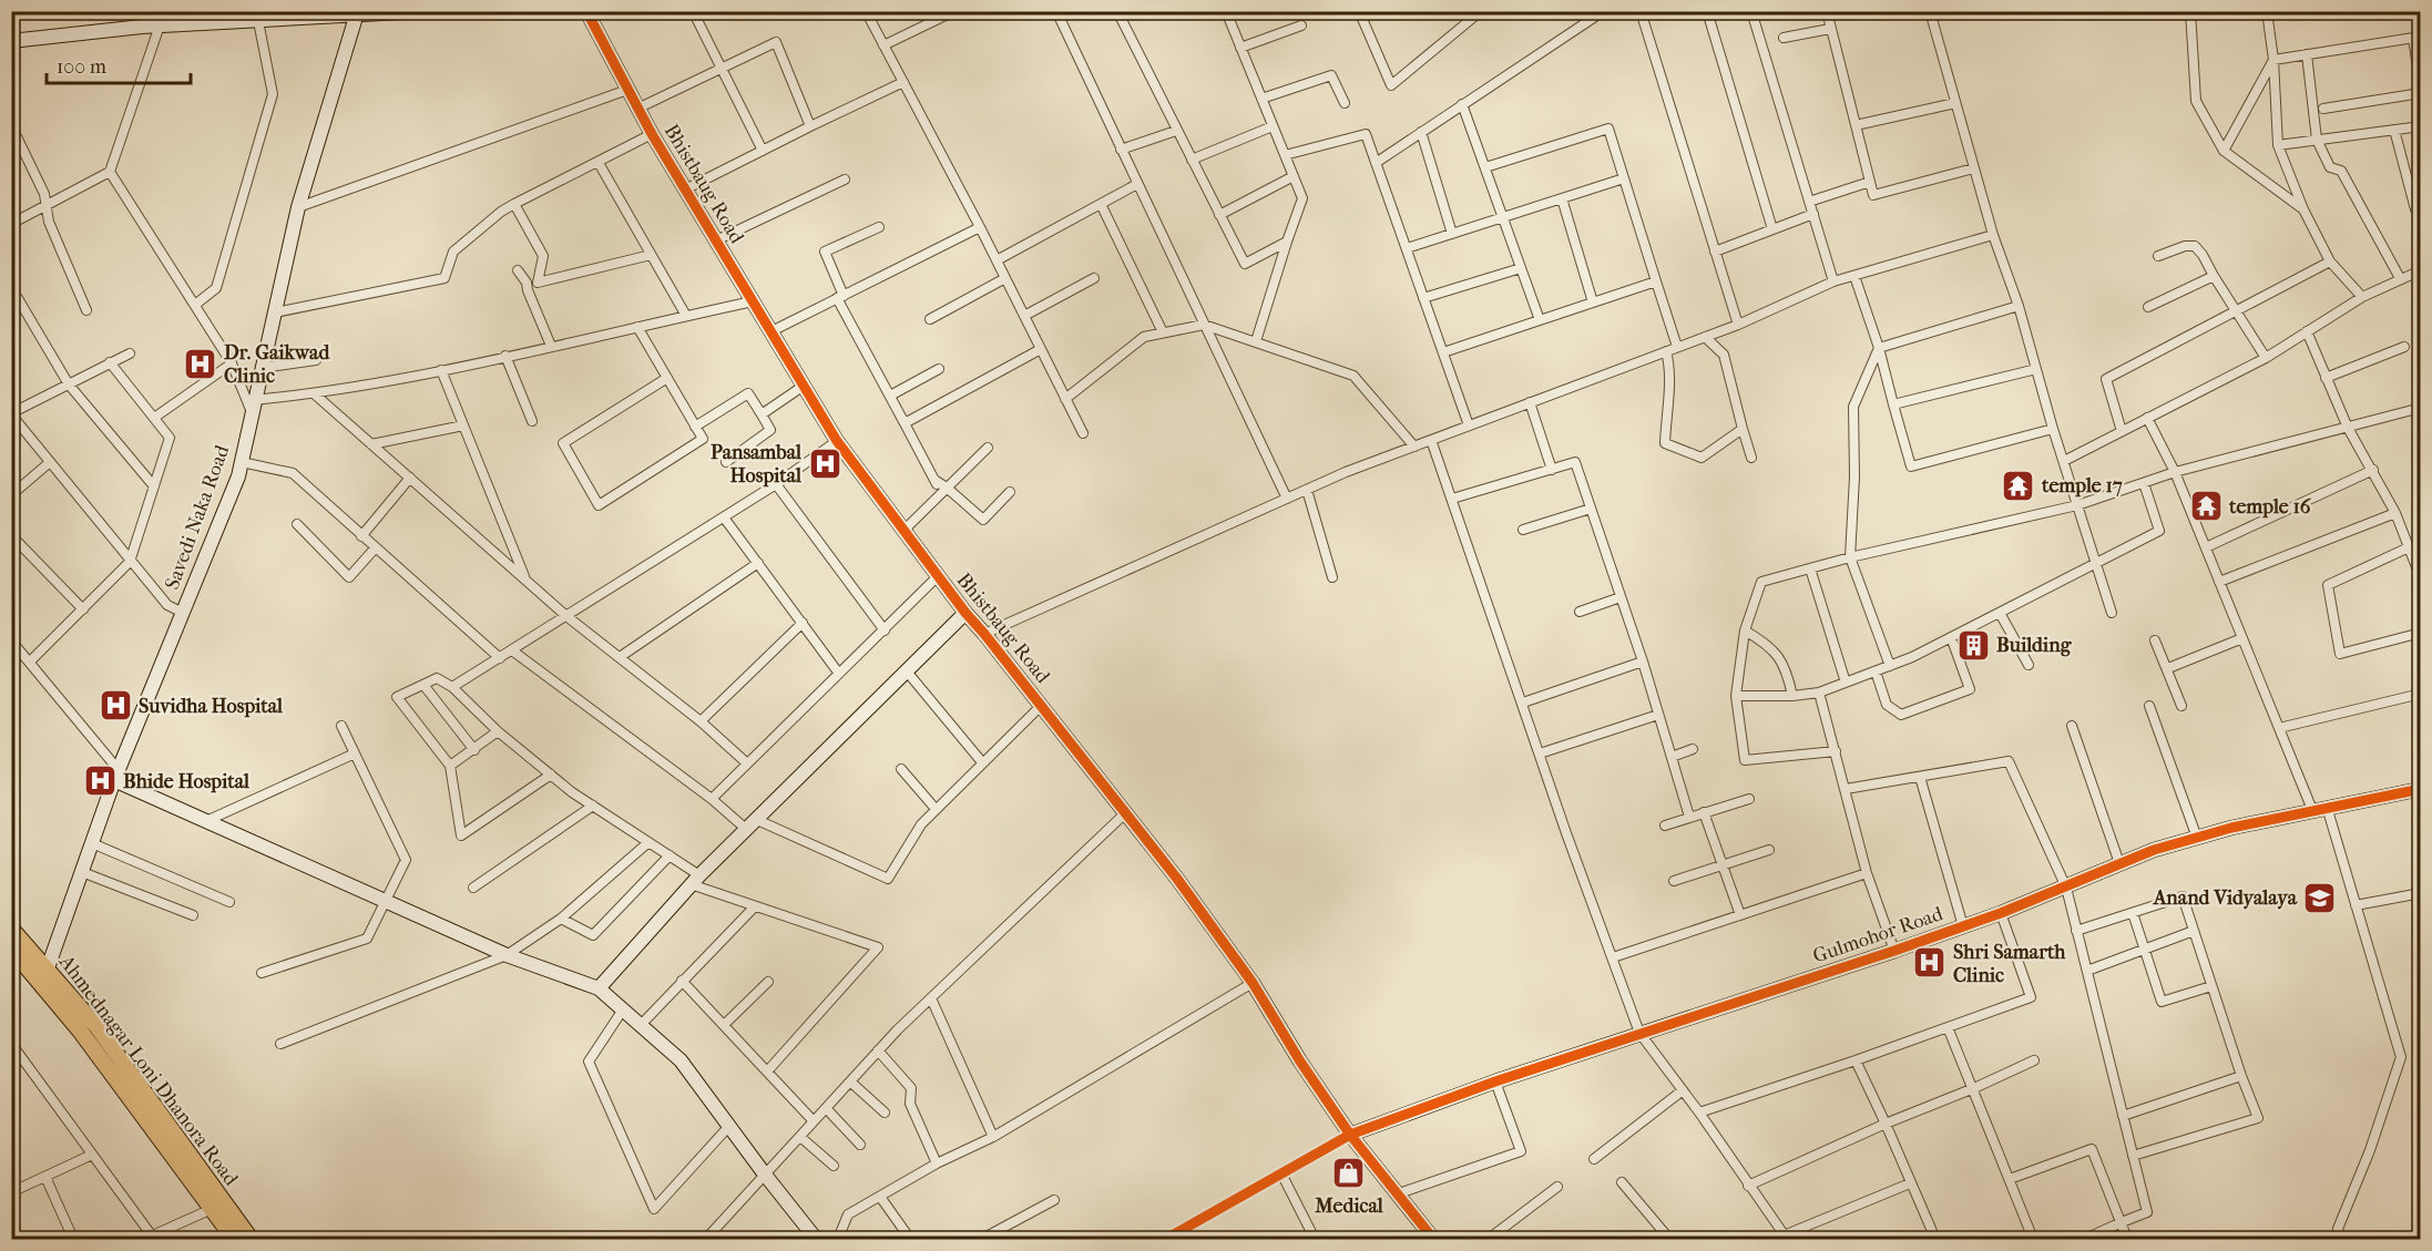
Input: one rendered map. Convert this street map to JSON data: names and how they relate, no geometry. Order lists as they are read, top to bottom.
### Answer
{
  "streets": {
    "main road": ["Ahmednagar Loni Dhanora Road"],
    "street": ["Bhistbaug Road", "Savedi Naka Road", "Gulmohor Road"]
  },
  "crossings": [
    ["Bhistbaug Road", "Gulmohor Road"],
    ["Savedi Naka Road", "Ahmednagar Loni Dhanora Road"]
  ],
  "places": {
    "hospital": [
      "Dr. Gaikwad Clinic",
      "Pansambal Hospital",
      "Suvidha Hospital",
      "Bhide Hospital",
      "Shri Samarth Clinic"
    ],
    "temple": ["temple 17", "temple 16"],
    "building": ["Building"],
    "school or university": ["Anand Vidyalaya"],
    "shop": ["Medical"]
  },
  "scale_bar": "100 m"
}
